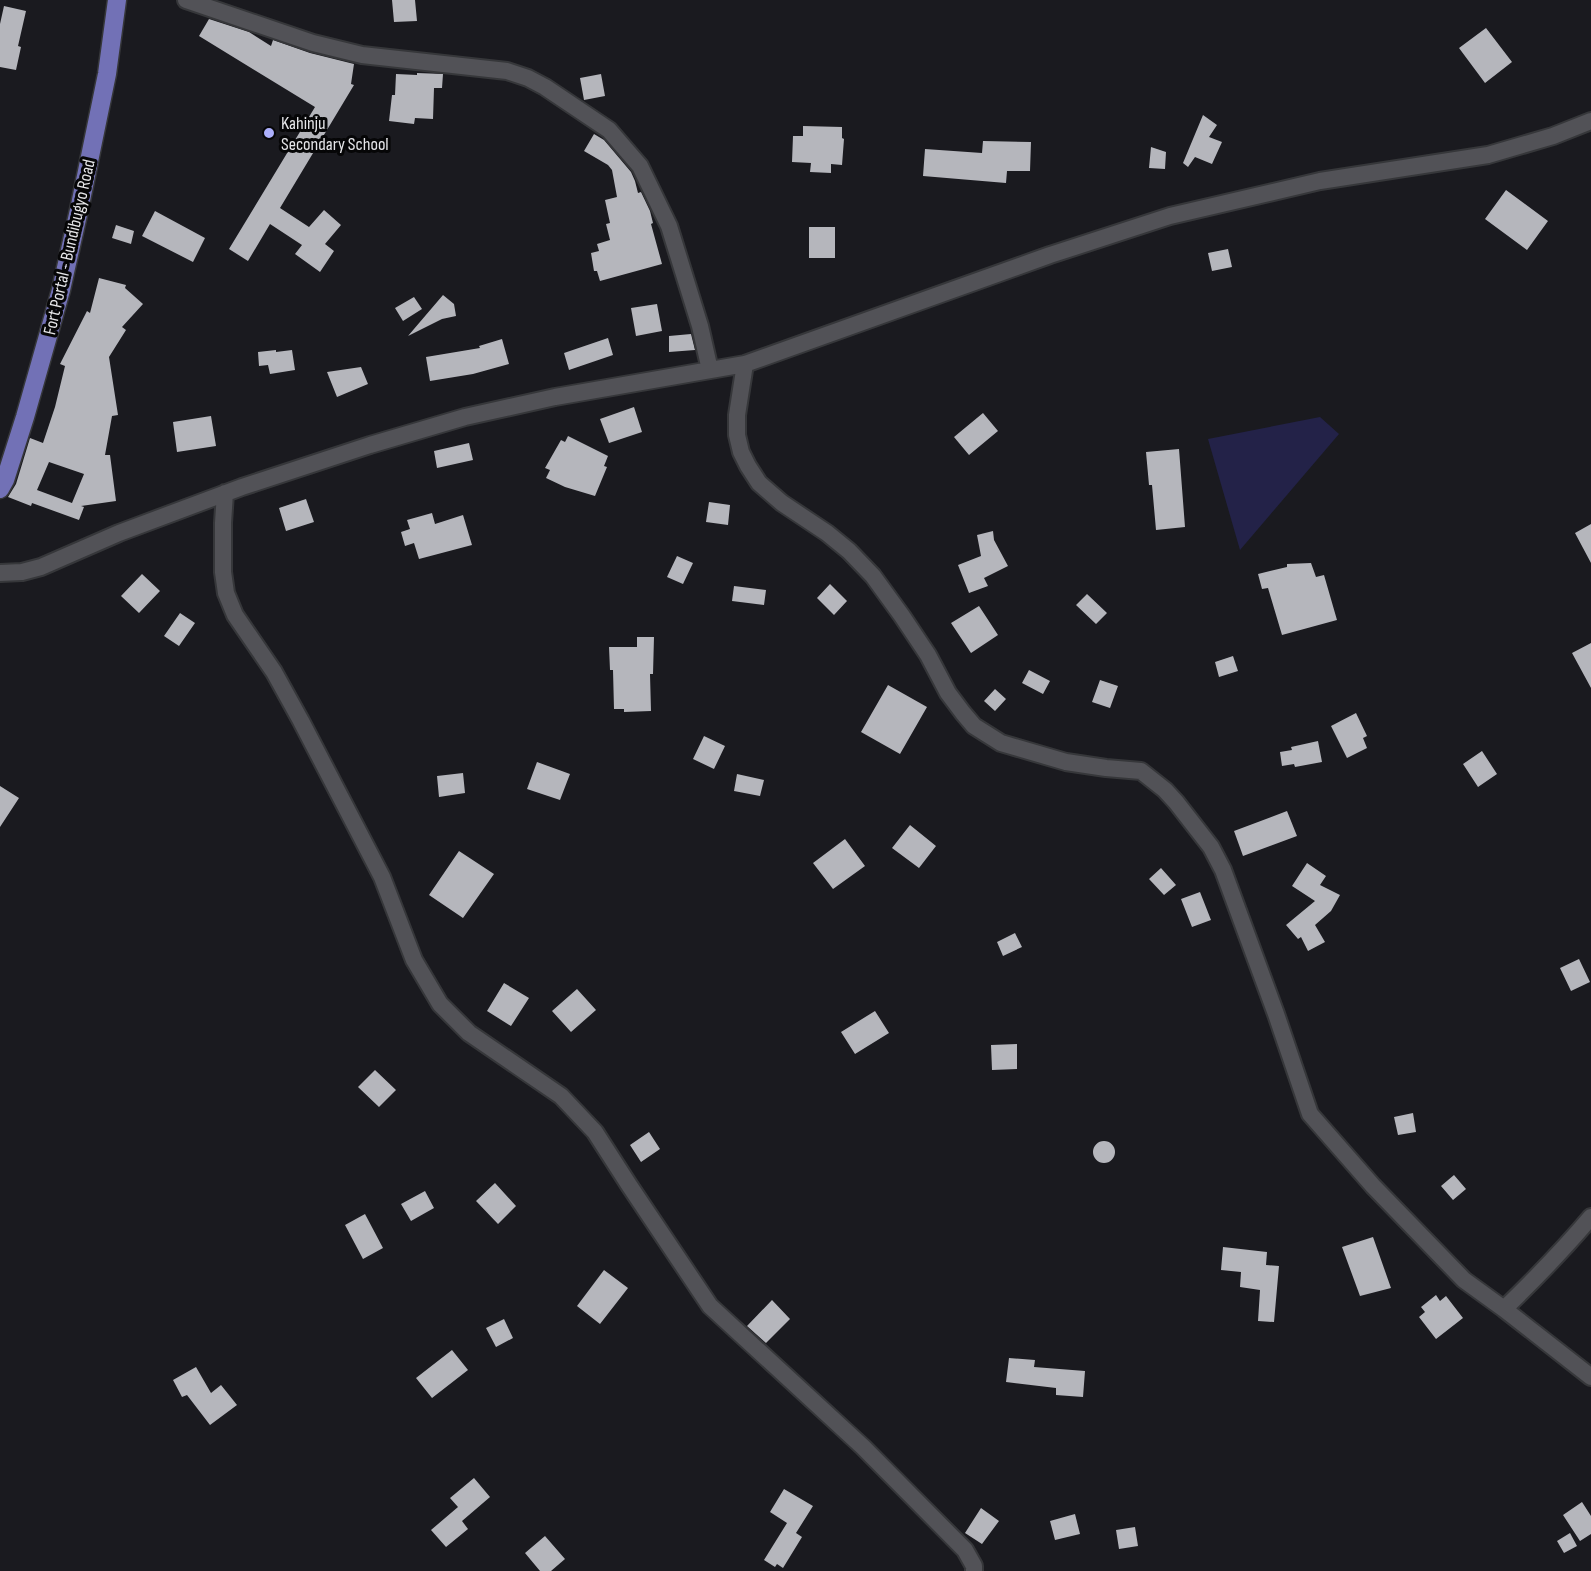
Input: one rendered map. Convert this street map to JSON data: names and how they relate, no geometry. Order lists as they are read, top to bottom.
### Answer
{
  "streets": {
    "main road": ["Fort Portal - Bundibugyo Road"]
  },
  "places": ["Kahinju Secondary School"]
}
